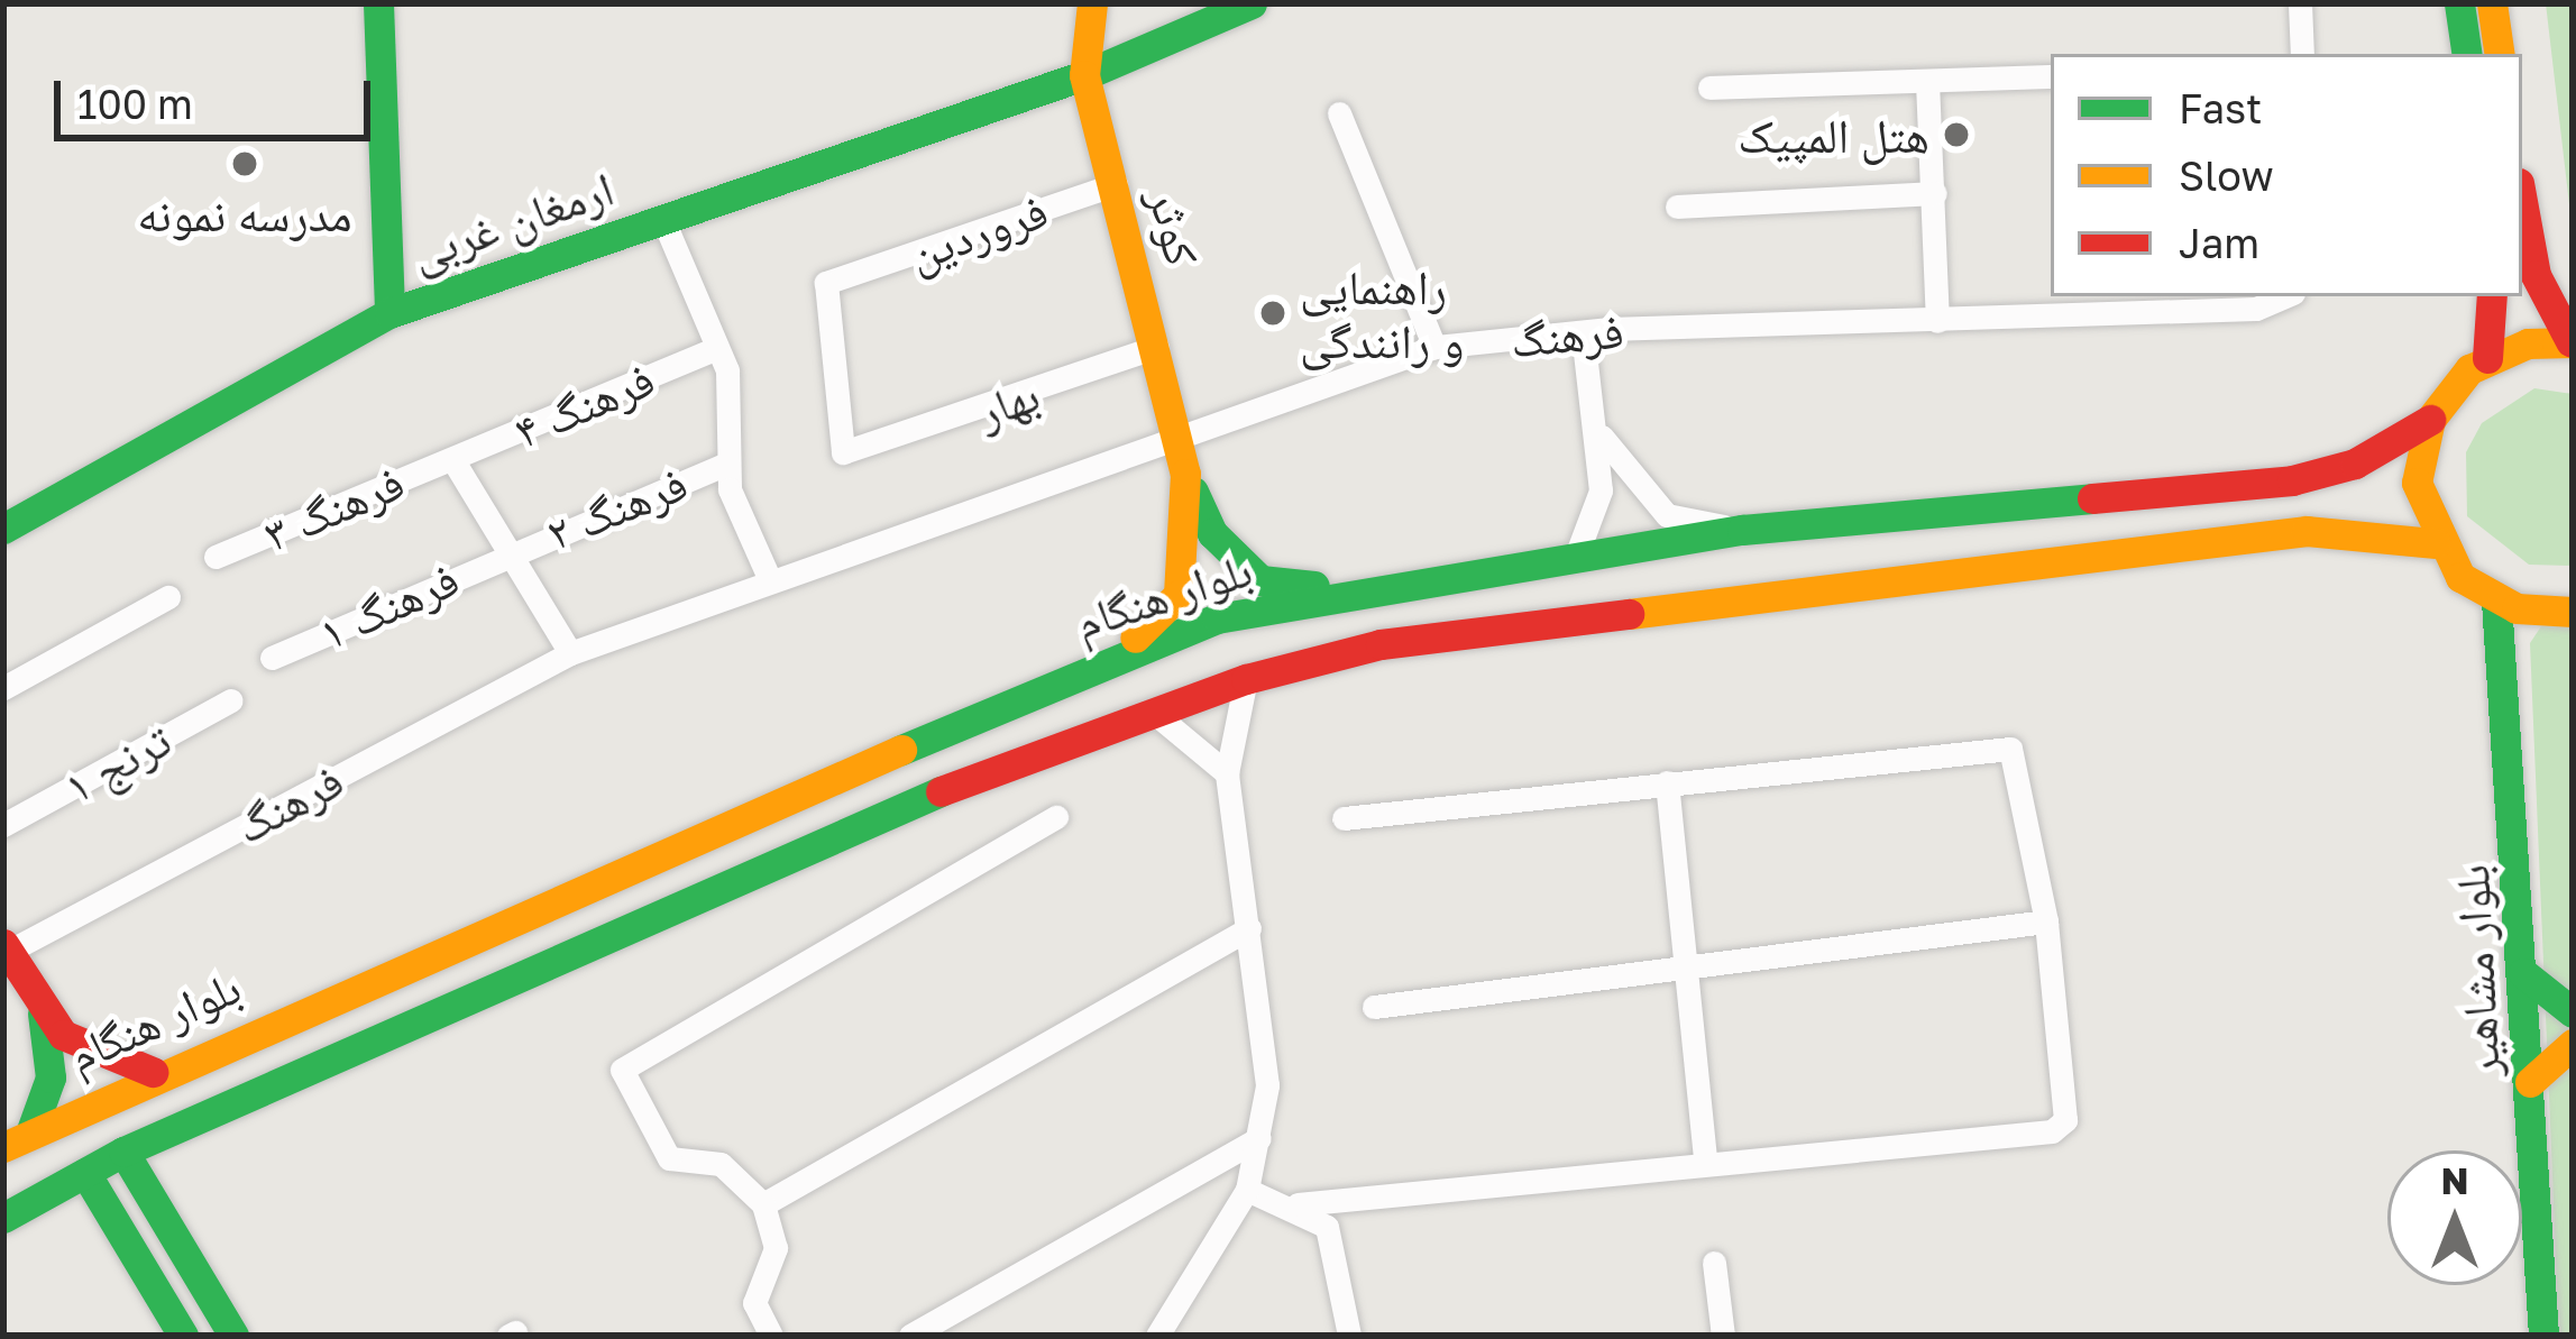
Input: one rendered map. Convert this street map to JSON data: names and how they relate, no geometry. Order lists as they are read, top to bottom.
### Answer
{
  "streets": {
    "main road": [
      "ارمغان غربی",
      "کوثر",
      "بلوار هنگام",
      "بلوار مشاهیر"
    ],
    "street": [
      "فروردین",
      "فرهنگ",
      "بهار",
      "فرهنگ ۴",
      "فرهنگ ۳",
      "فرهنگ ۲",
      "فرهنگ ۱",
      "ترنج ۱"
    ]
  },
  "crossings": [
    ["ارمغان غربی", "کوثر"],
    ["کوثر", "فروردین"],
    ["کوثر", "فرهنگ"],
    ["کوثر", "بهار"],
    ["کوثر", "بلوار هنگام"],
    ["فروردین", "بهار"],
    ["فرهنگ ۴", "فرهنگ ۳"],
    ["فرهنگ ۲", "فرهنگ ۱"]
  ],
  "places": ["هتل المپیک", "مدرسه نمونه", "راهنمایی و رانندگی"],
  "legend": ["Fast", "Slow", "Jam"],
  "scale_bar": "100 m",
  "north": "top"
}
